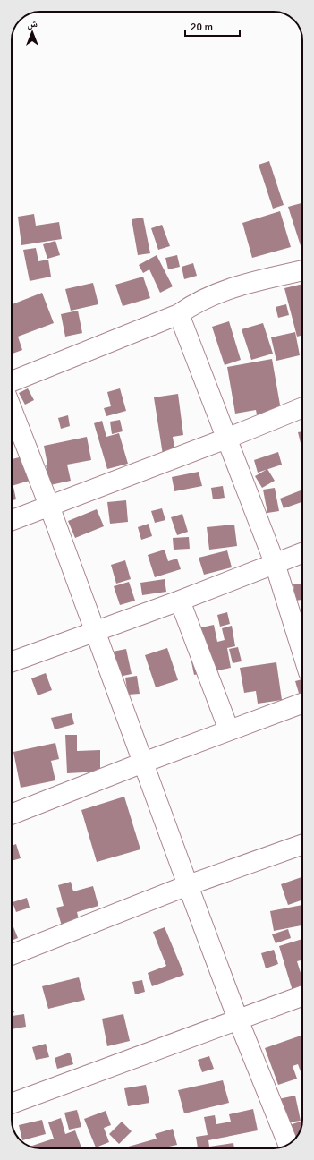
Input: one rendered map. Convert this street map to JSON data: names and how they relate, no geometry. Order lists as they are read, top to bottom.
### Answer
{
  "scale_bar": "20 m",
  "north": "top"
}
